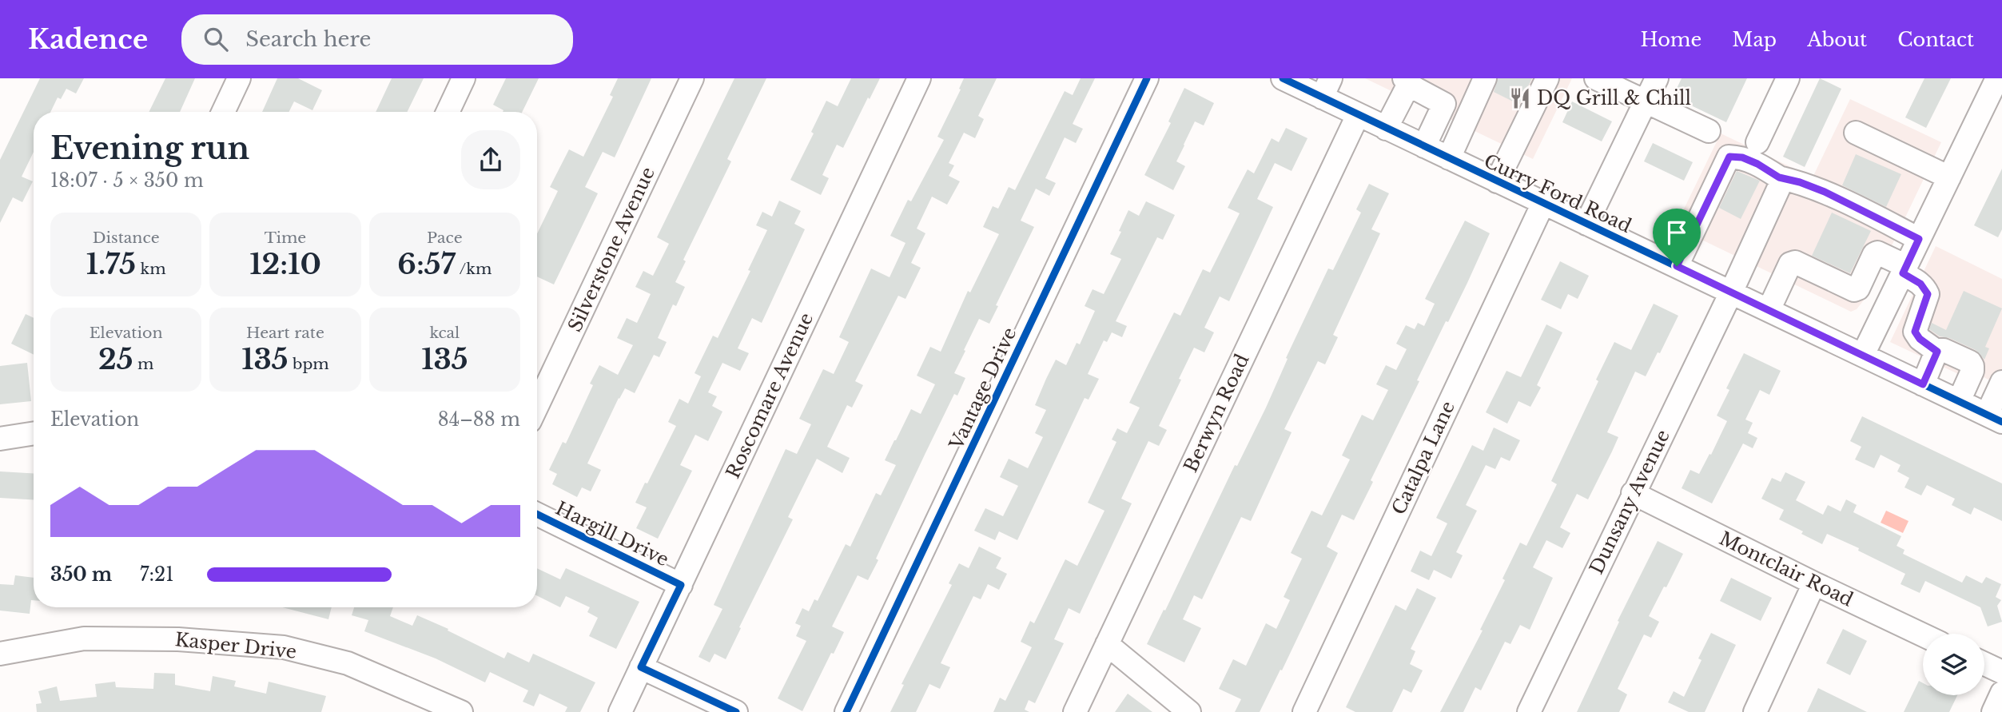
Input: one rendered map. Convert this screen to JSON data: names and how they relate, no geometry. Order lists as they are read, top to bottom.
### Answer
{
  "streets": {
    "street": [
      "Curry Ford Road",
      "Silverstone Avenue",
      "Vantage Drive",
      "Roscomare Avenue",
      "Berwyn Road",
      "Catalpa Lane",
      "Dunsany Avenue",
      "Hargill Drive",
      "Montclair Road",
      "Kasper Drive"
    ]
  },
  "crossings": [
    ["Curry Ford Road", "Berwyn Road"],
    ["Curry Ford Road", "Catalpa Lane"],
    ["Curry Ford Road", "Dunsany Avenue"],
    ["Roscomare Avenue", "Hargill Drive"],
    ["Dunsany Avenue", "Montclair Road"]
  ],
  "places": {
    "restaurant": ["DQ Grill & Chill"]
  },
  "page": {
    "header": "Kadence",
    "search": "Search here",
    "nav": [
      "Home",
      "Map",
      "About",
      "Contact"
    ],
    "heading": ["Evening run", "18:07 · 5 × 350 m"],
    "stats": [
      ["Distance", "1.75 km"],
      ["Time", "12:10"],
      ["Pace", "6:57 /km"],
      ["Elevation", "25 m"],
      ["Heart rate", "135 bpm"],
      ["kcal", "135"]
    ],
    "chart": ["Elevation", "84–88 m"],
    "list": [
      {
        "name": "350 m",
        "note": "7:21"
      }
    ]
  }
}
